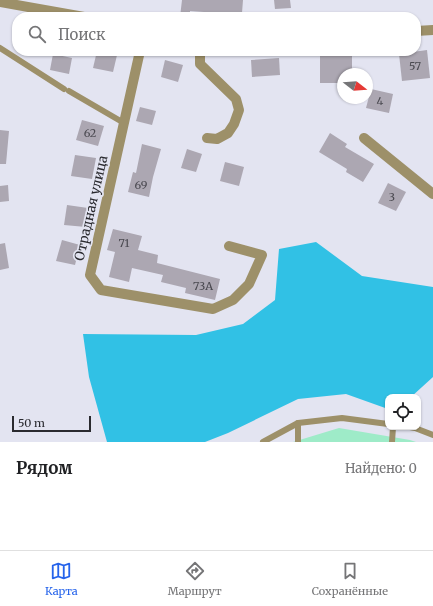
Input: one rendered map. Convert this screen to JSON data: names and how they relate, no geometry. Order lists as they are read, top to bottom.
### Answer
{
  "streets": {
    "street": ["Отрадная улица"]
  },
  "house_numbers": [
    "57",
    "4",
    "62",
    "69",
    "3",
    "71",
    "73А"
  ],
  "scale_bar": "50 m",
  "north": "right",
  "page": {
    "search": "Поиск",
    "scale": "50 m",
    "heading": ["Рядом", "Найдено: 0"],
    "nav": ["Карта", "Маршрут", "Сохранённые"]
  }
}
